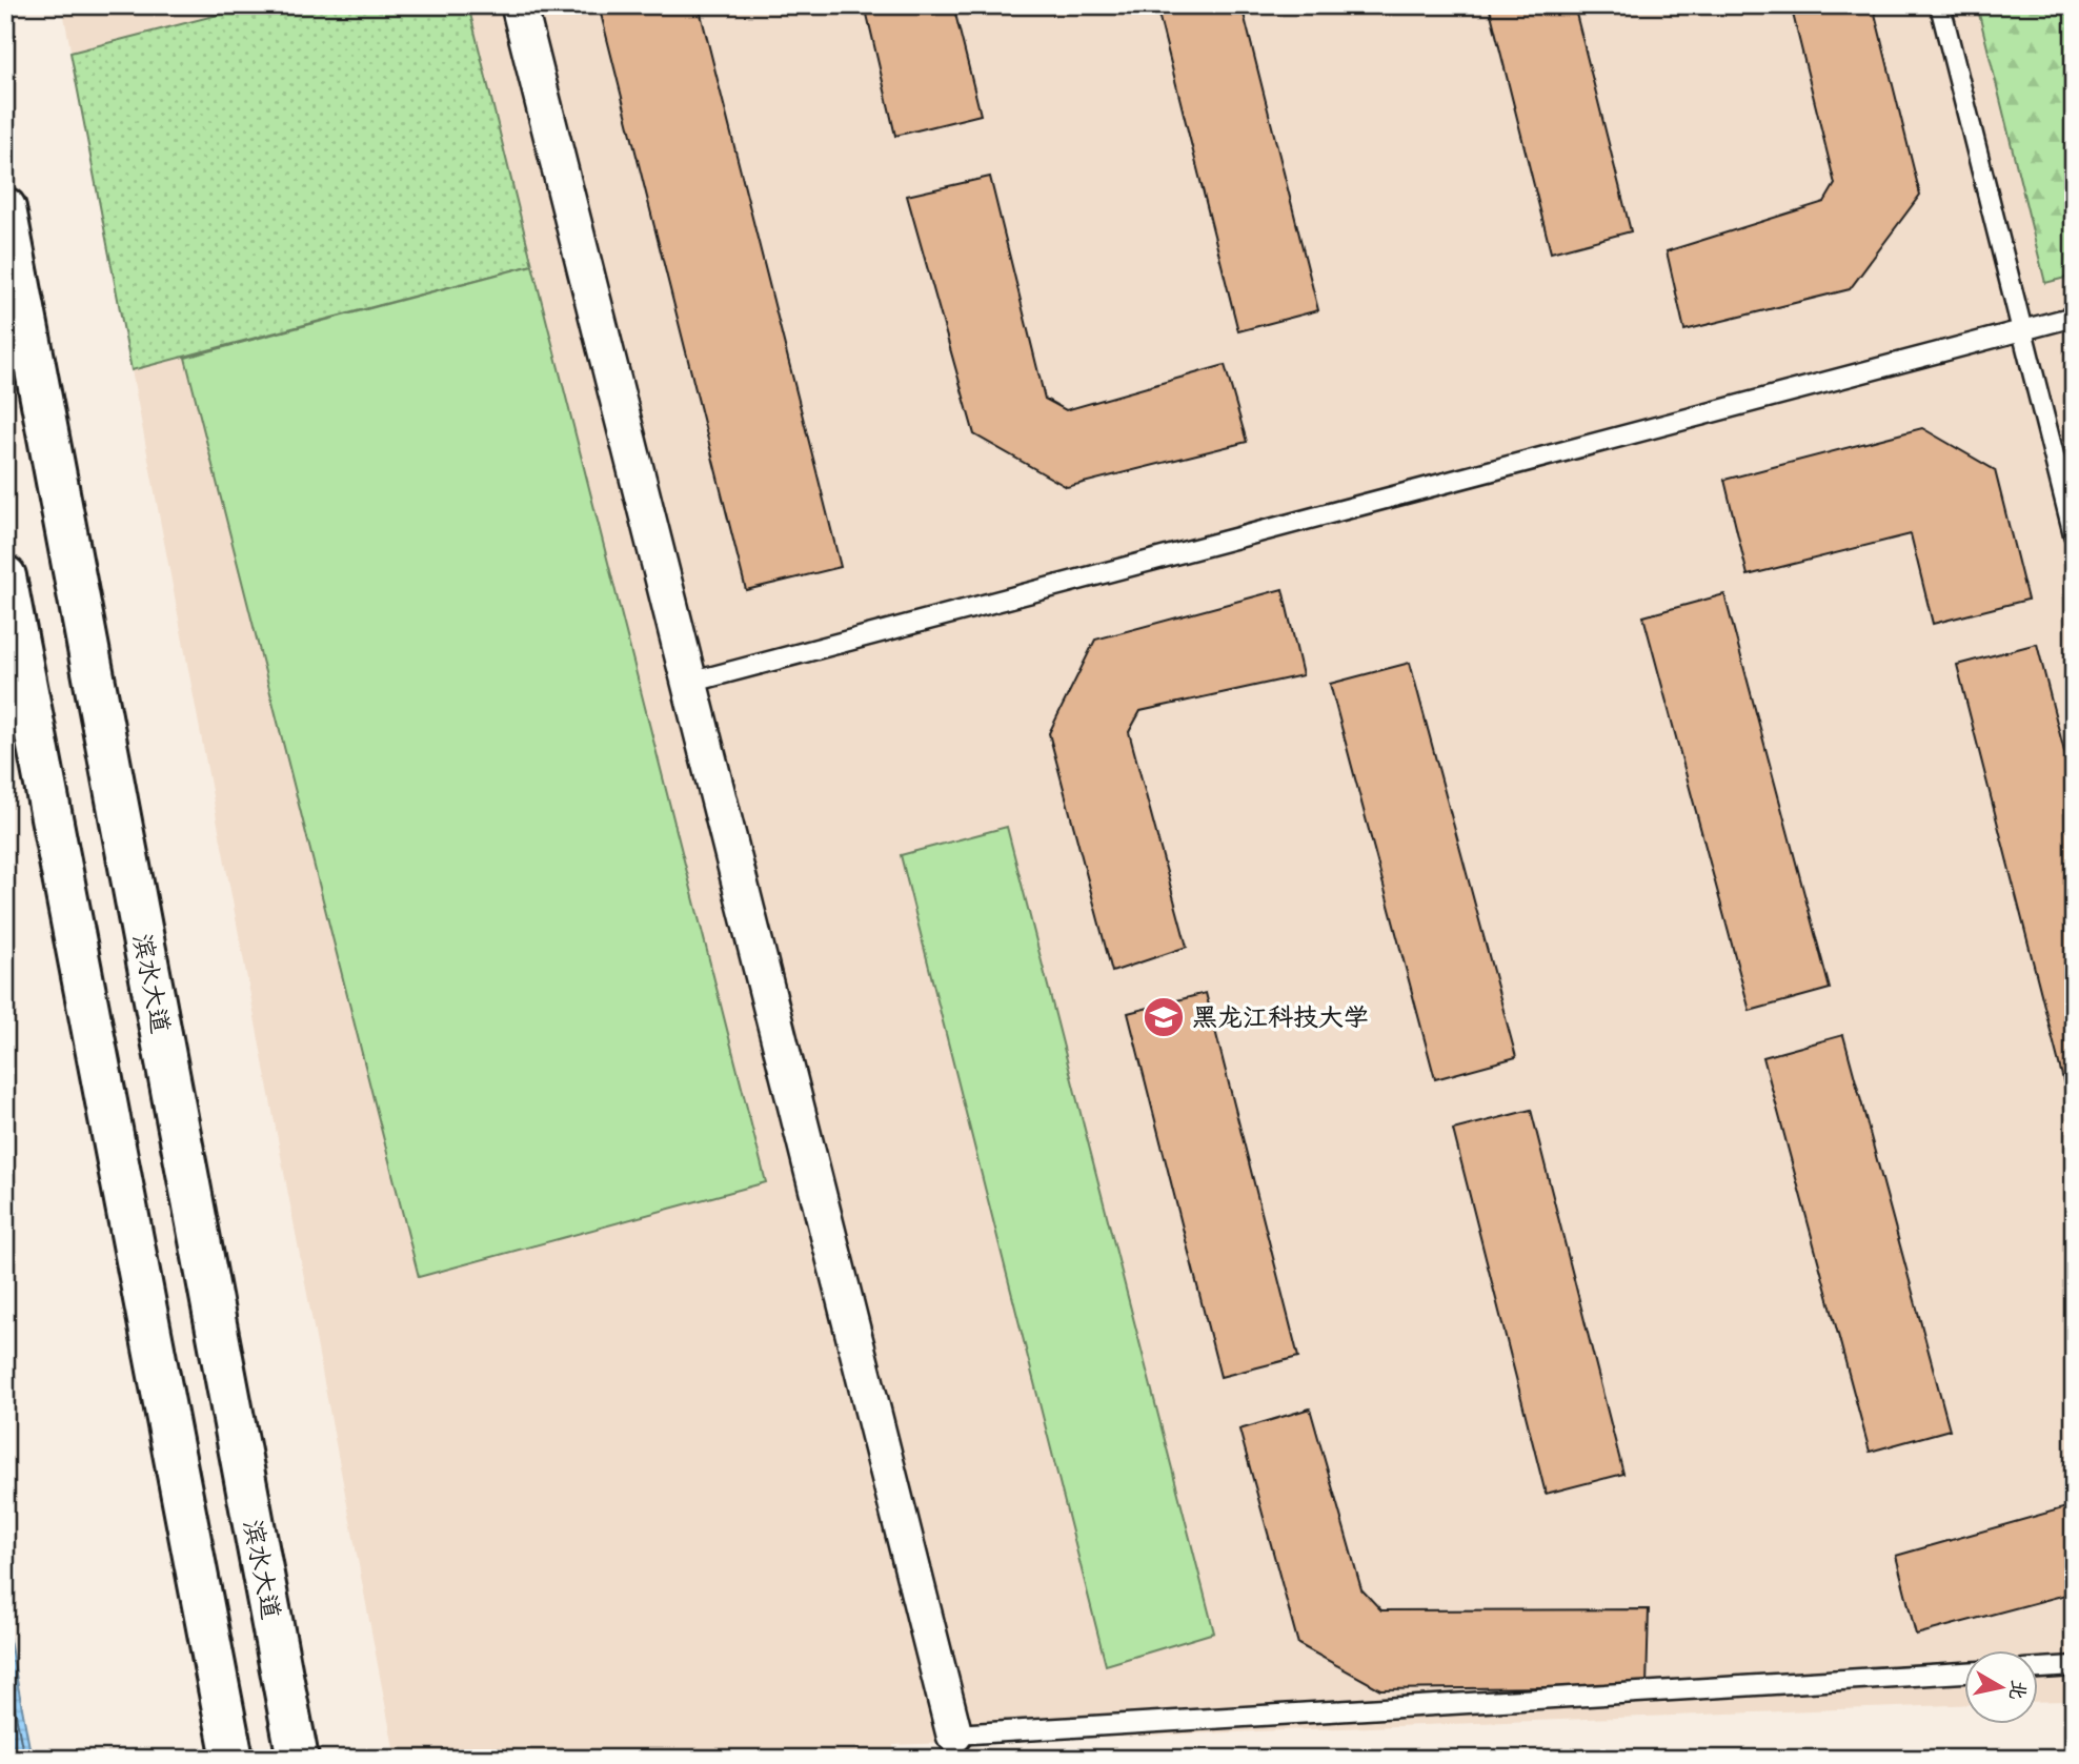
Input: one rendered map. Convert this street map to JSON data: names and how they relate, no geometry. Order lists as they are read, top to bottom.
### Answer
{
  "streets": {
    "main road": ["滨水大道"]
  },
  "places": {
    "school or university": ["黑龙江科技大学"]
  },
  "north": "right"
}
